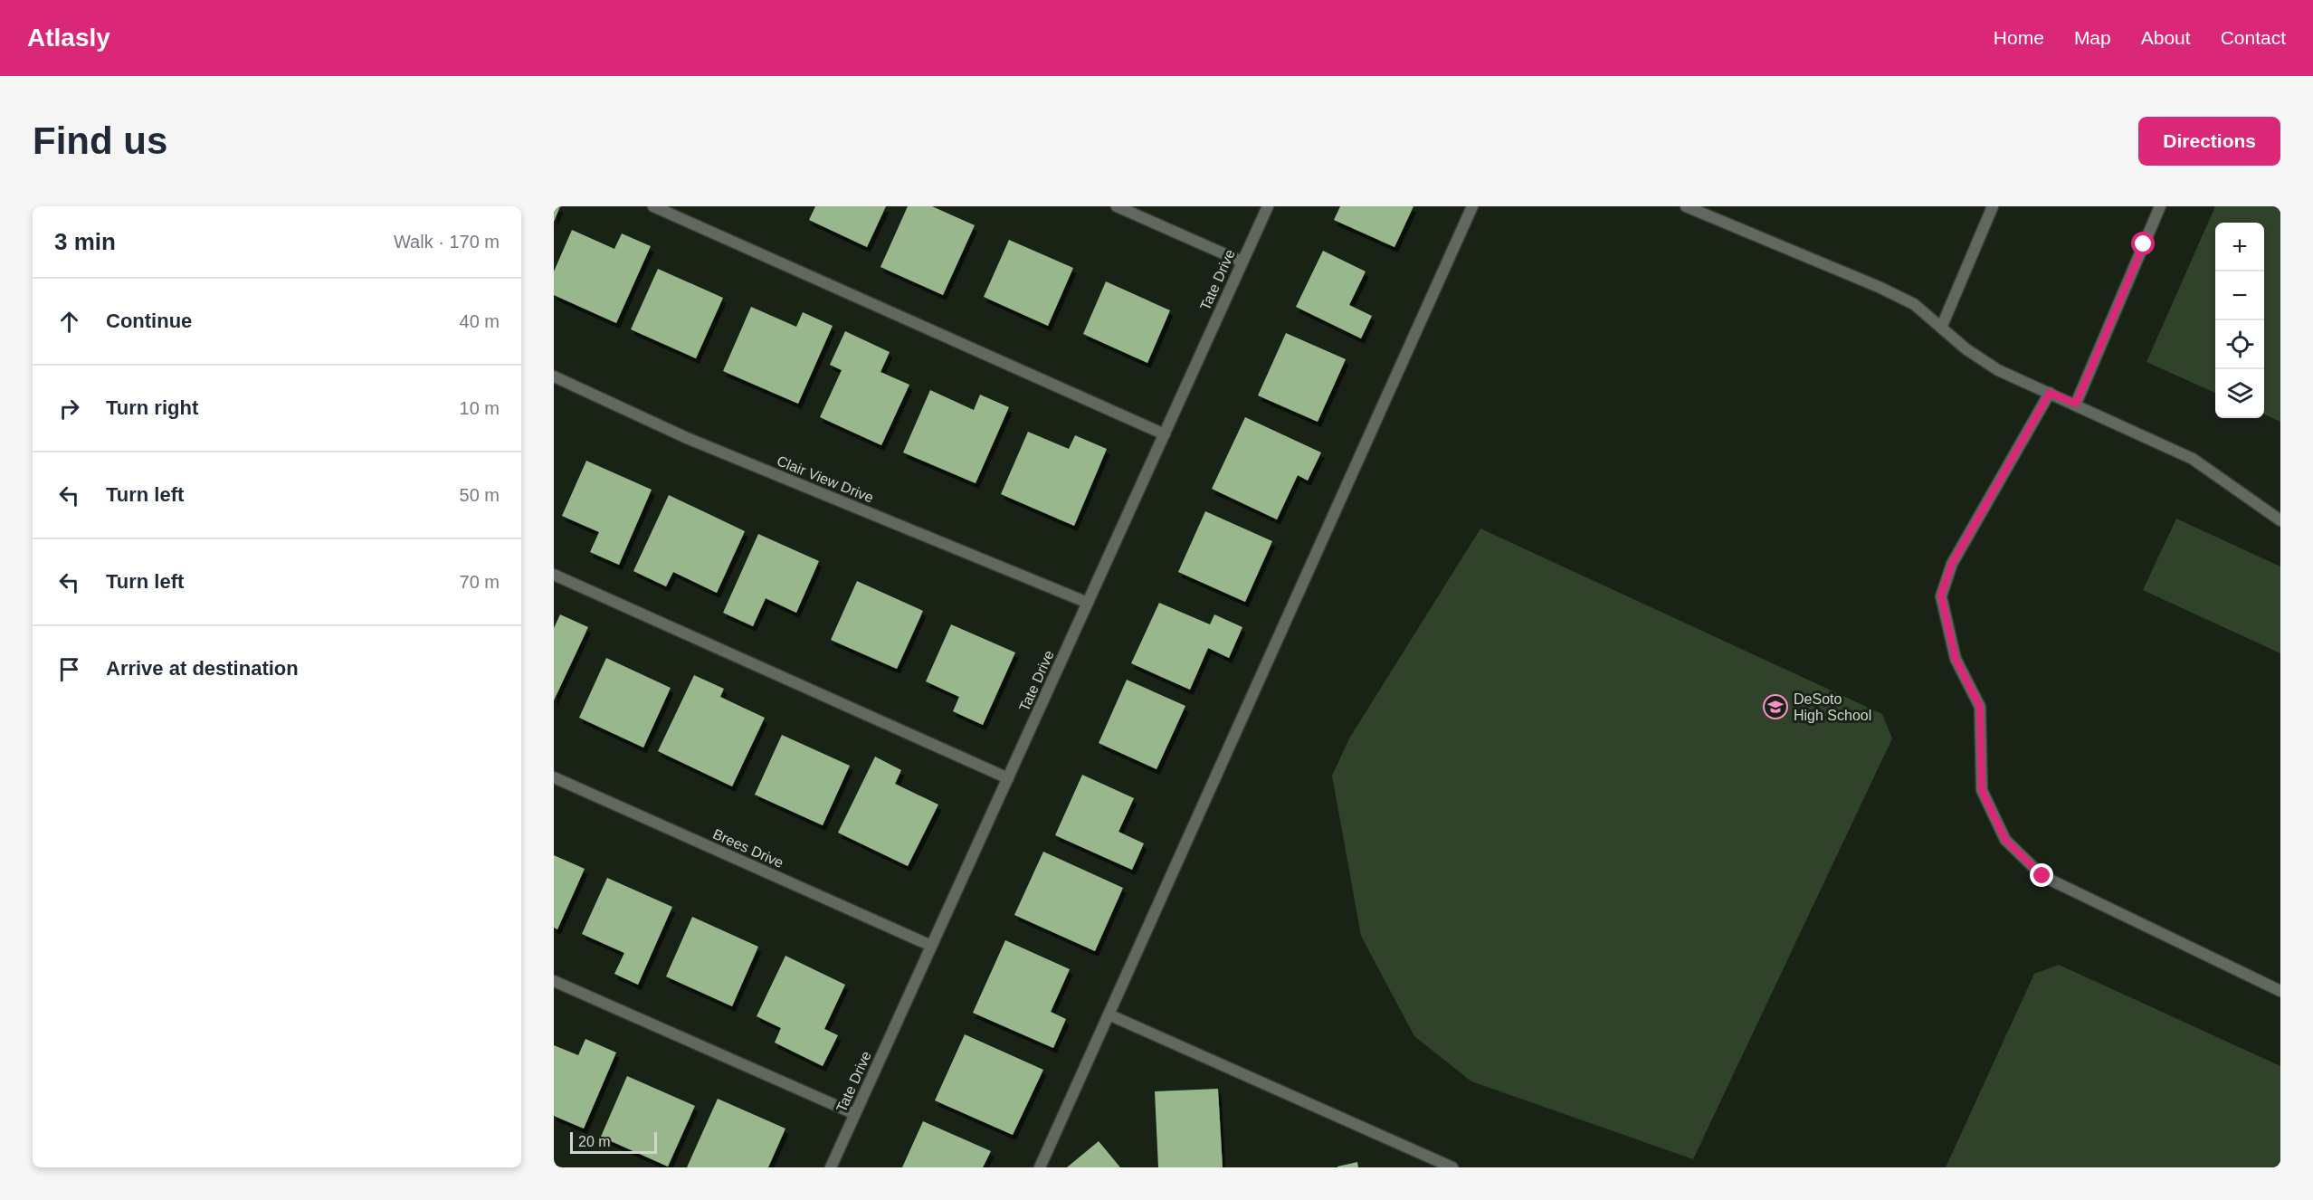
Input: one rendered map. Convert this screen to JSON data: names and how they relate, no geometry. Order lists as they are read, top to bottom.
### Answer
{
  "streets": {
    "street": ["Tate Drive", "Clair View Drive", "Brees Drive"]
  },
  "crossings": [
    ["Tate Drive", "Clair View Drive"],
    ["Tate Drive", "Brees Drive"]
  ],
  "places": {
    "school or university": ["DeSoto High School"]
  },
  "scale_bar": "20 m",
  "page": {
    "header": "Atlasly",
    "nav": [
      "Home",
      "Map",
      "About",
      "Contact"
    ],
    "buttons": "Directions",
    "title": "Find us",
    "heading": ["3 min", "Walk · 170 m"],
    "map_buttons": ["+", "−"],
    "list": [
      ["Continue", "40 m"],
      ["Turn right", "10 m"],
      ["Turn left", "50 m"],
      ["Turn left", "70 m"],
      "Arrive at destination"
    ],
    "scale": "20 m"
  }
}
